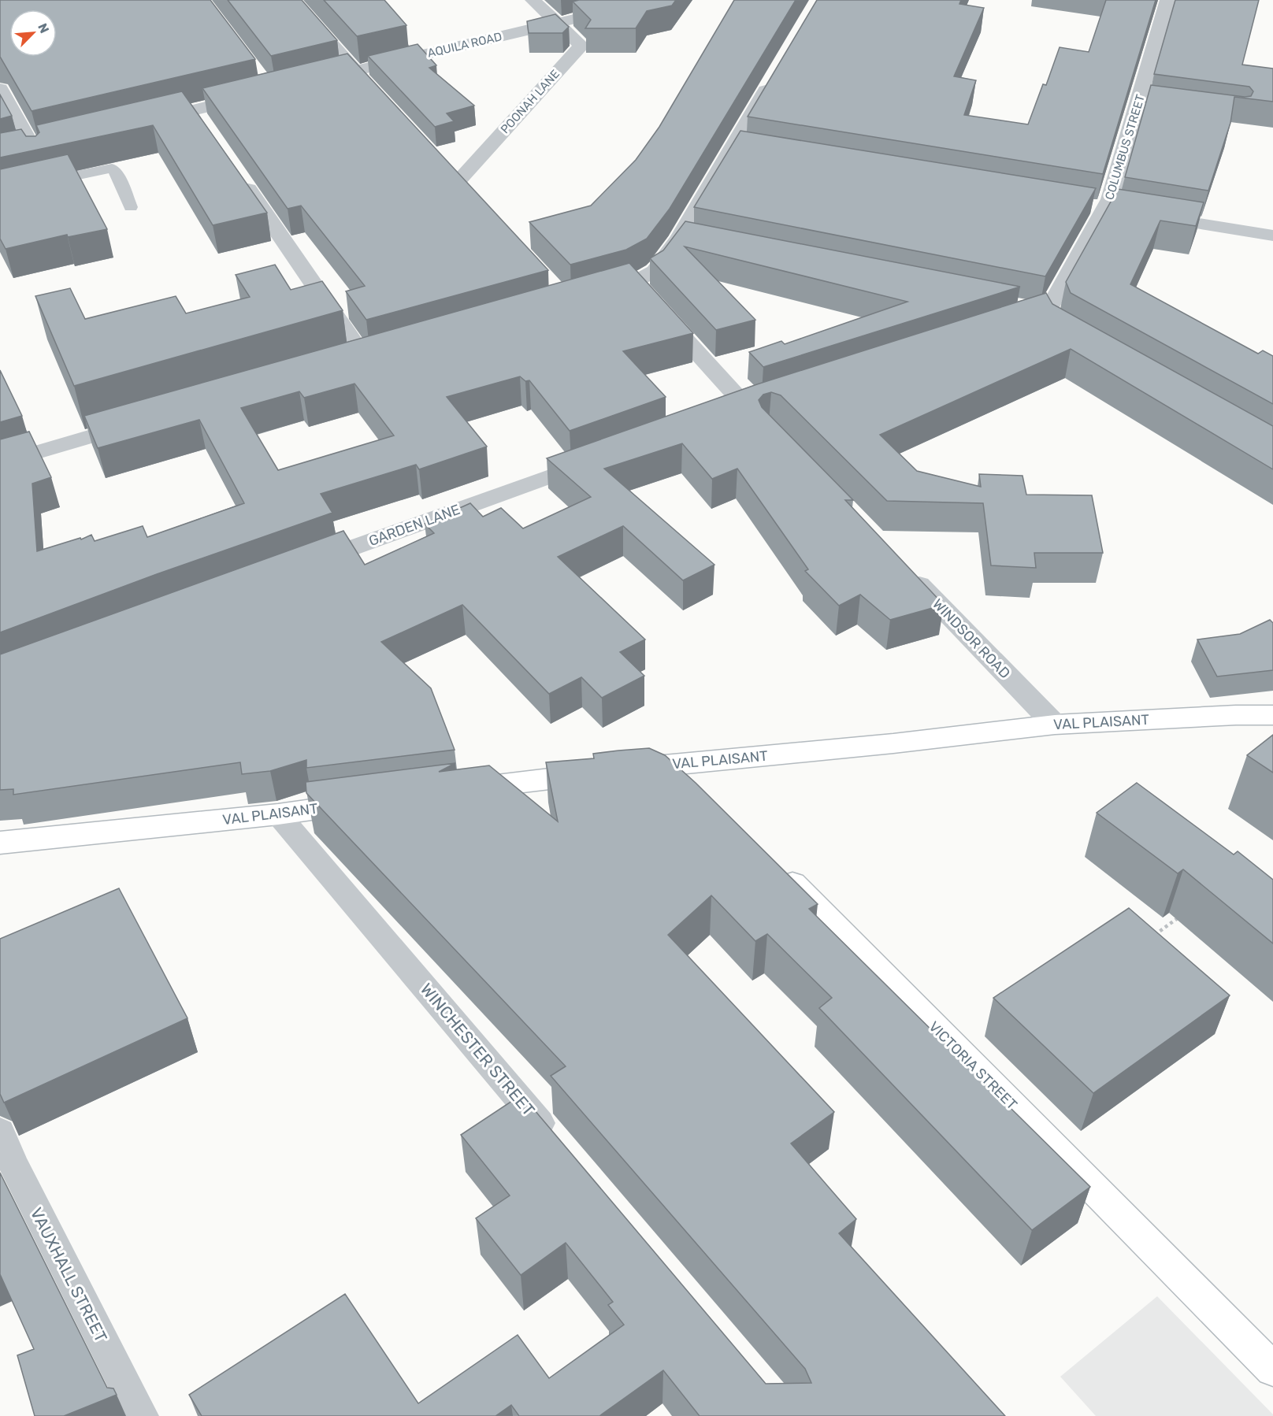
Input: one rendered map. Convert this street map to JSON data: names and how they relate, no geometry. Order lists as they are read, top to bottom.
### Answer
{
  "streets": {
    "main road": ["VAL PLAISANT", "VICTORIA STREET"],
    "street": [
      "AQUILA ROAD",
      "POONAH LANE",
      "COLUMBUS STREET",
      "GARDEN LANE",
      "WINDSOR ROAD",
      "WINCHESTER STREET",
      "VAUXHALL STREET"
    ]
  },
  "crossings": [
    ["AQUILA ROAD", "POONAH LANE"],
    ["WINDSOR ROAD", "VAL PLAISANT"],
    ["VAL PLAISANT", "WINCHESTER STREET"]
  ],
  "north": "top right"
}
